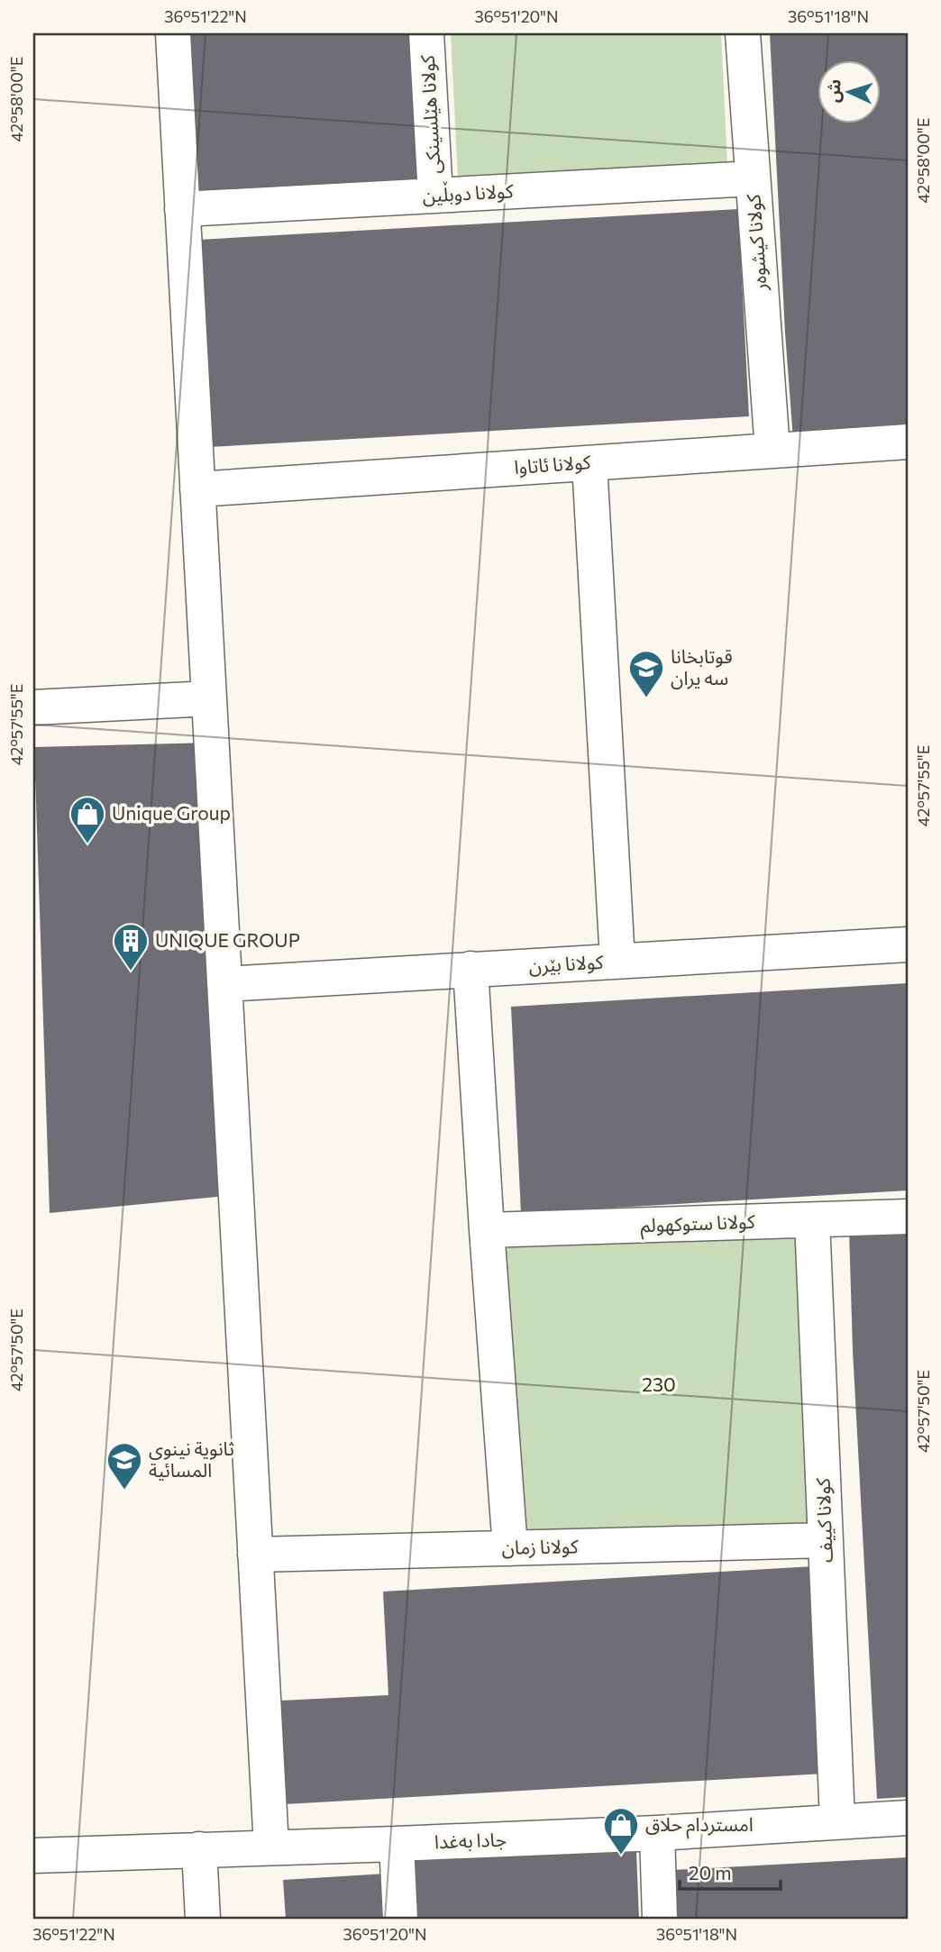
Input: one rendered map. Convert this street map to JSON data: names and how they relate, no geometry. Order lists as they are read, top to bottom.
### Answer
{
  "streets": {
    "street": [
      "كولانا ھێلسینکی",
      "كولانا دوبڵین",
      "كولانا كیشوه‌ر",
      "كولانا ئاتاوا",
      "كولانا بێرن",
      "كولانا ستوكهولم",
      "كولانا كييف",
      "كولانا زمان",
      "جادا بەغدا"
    ]
  },
  "crossings": [
    ["كولانا ھێلسینکی", "كولانا دوبڵین"],
    ["كولانا دوبڵین", "كولانا كیشوه‌ر"],
    ["كولانا كیشوه‌ر", "كولانا ئاتاوا"],
    ["كولانا ستوكهولم", "كولانا كييف"],
    ["كولانا كييف", "كولانا زمان"],
    ["كولانا كييف", "جادا بەغدا"]
  ],
  "parks": ["230"],
  "places": {
    "school or university": ["قوتابخانا سه يران", "ثانوية نينوى المسائية"],
    "shop": ["Unique Group", "امستردام حلاق"],
    "building": ["UNIQUE GROUP"]
  },
  "scale_bar": "20 m",
  "north": "left",
  "coordinates": [
    "36°51'22\"N",
    "36°51'20\"N",
    "36°51'18\"N",
    "42°58'00\"E",
    "42°57'55\"E",
    "42°57'50\"E"
  ]
}
